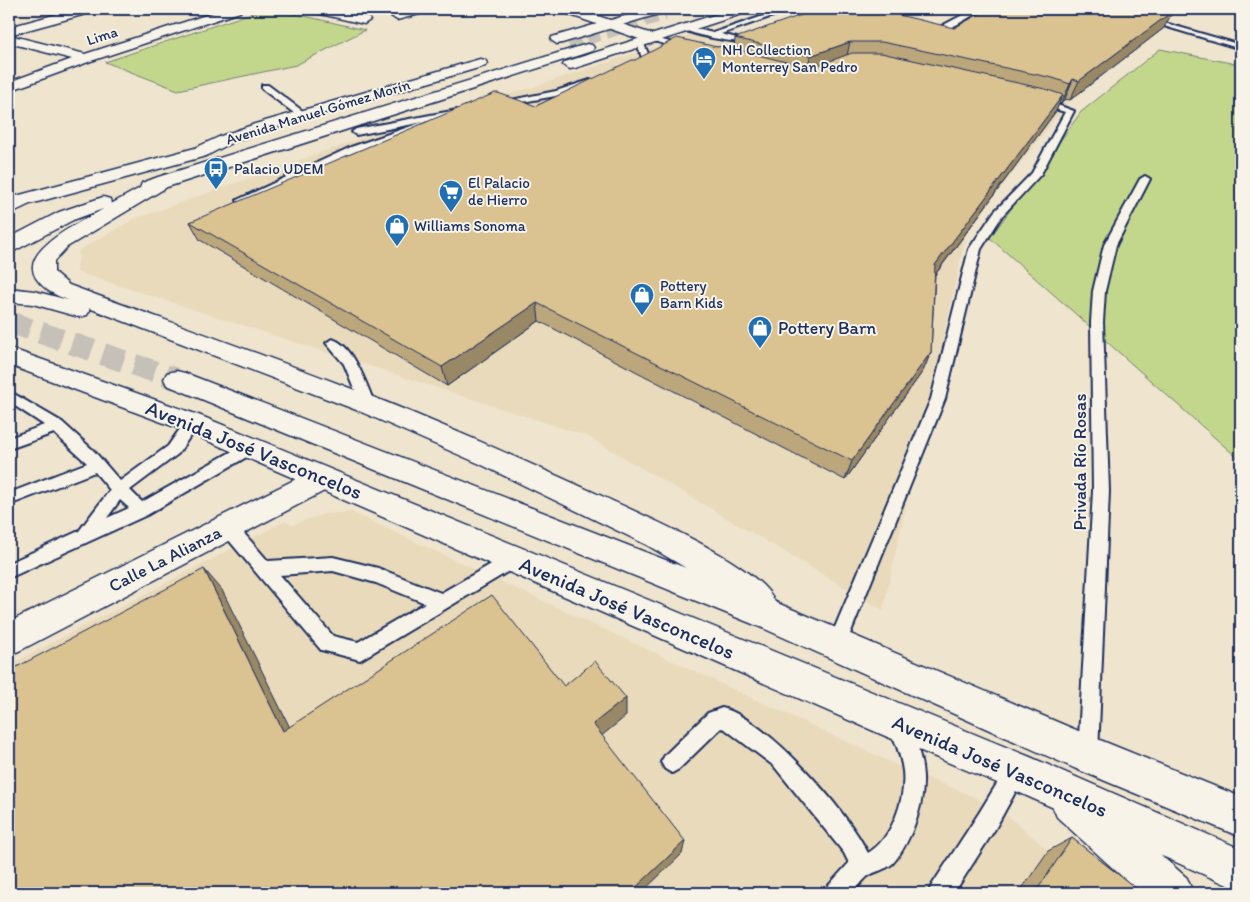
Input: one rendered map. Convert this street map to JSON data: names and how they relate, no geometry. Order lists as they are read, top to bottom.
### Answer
{
  "streets": {
    "main road": [
      "Lima",
      "Avenida Manuel Gómez Morín",
      "Avenida José Vasconcelos",
      "Calle La Alianza"
    ],
    "lane": ["Privada Río Rosas"]
  },
  "crossings": [
    ["Avenida José Vasconcelos", "Privada Río Rosas"],
    ["Avenida José Vasconcelos", "Calle La Alianza"]
  ],
  "places": {
    "hotel": ["NH Collection Monterrey San Pedro"],
    "bus stop": ["Palacio UDEM"],
    "supermarket": ["El Palacio de Hierro"],
    "shop": ["Williams Sonoma", "Pottery Barn Kids", "Pottery Barn"]
  }
}
